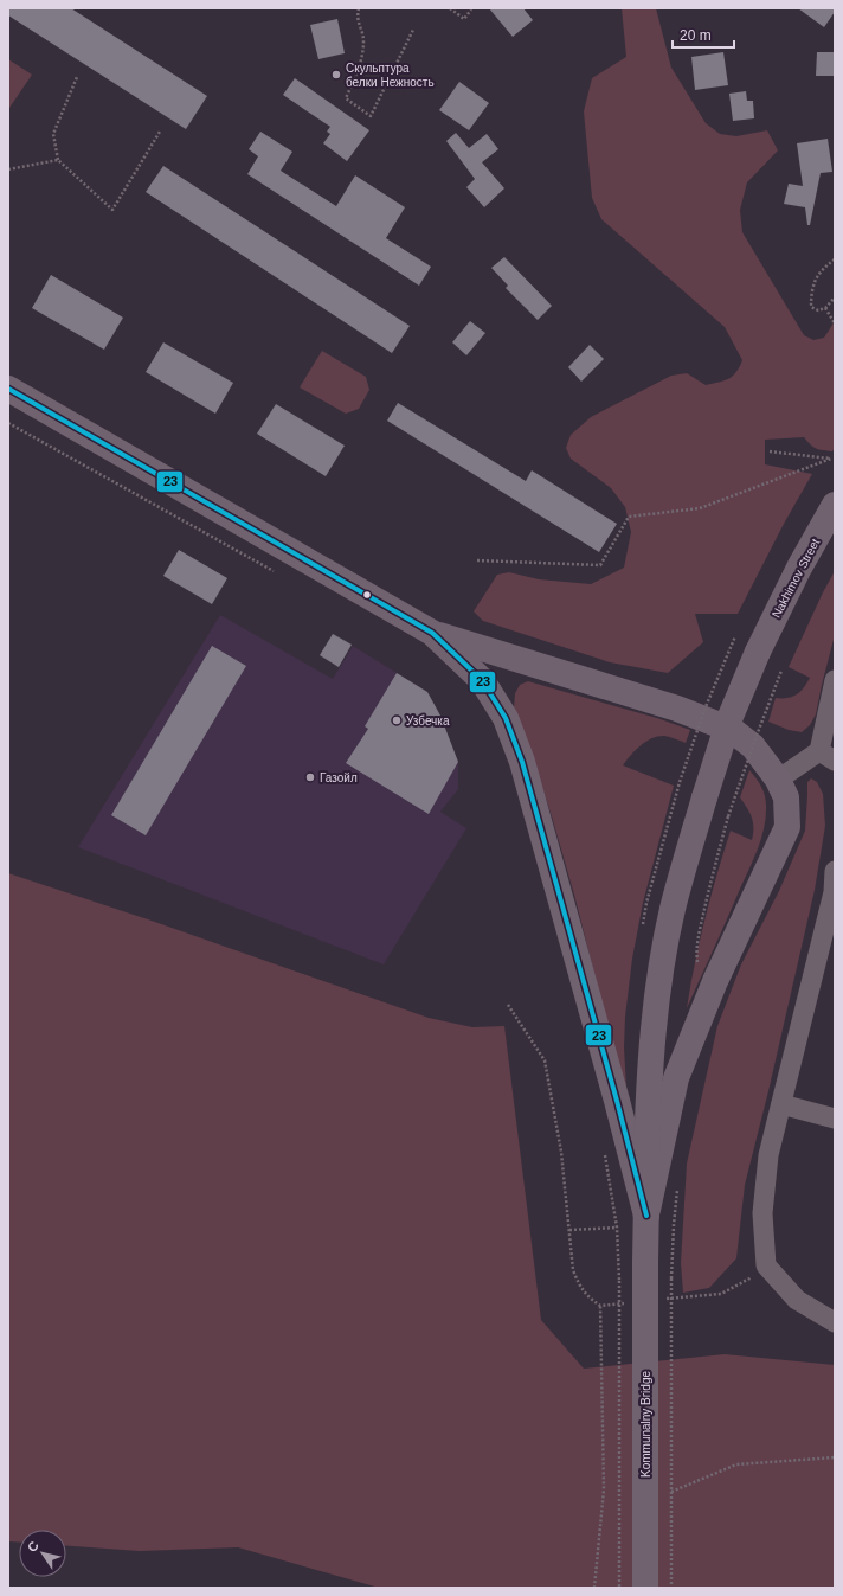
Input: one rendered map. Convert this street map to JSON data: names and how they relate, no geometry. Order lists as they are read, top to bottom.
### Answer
{
  "streets": {
    "main road": ["Nakhimov Street", "Kommunalny Bridge"]
  },
  "crossings": [
    ["Nakhimov Street", "Kommunalny Bridge"]
  ],
  "places": ["Скульптура белки Нежность", "Узбечка", "Газойл"],
  "lines": ["transit line 23"],
  "scale_bar": "20 m",
  "north": "top left"
}
